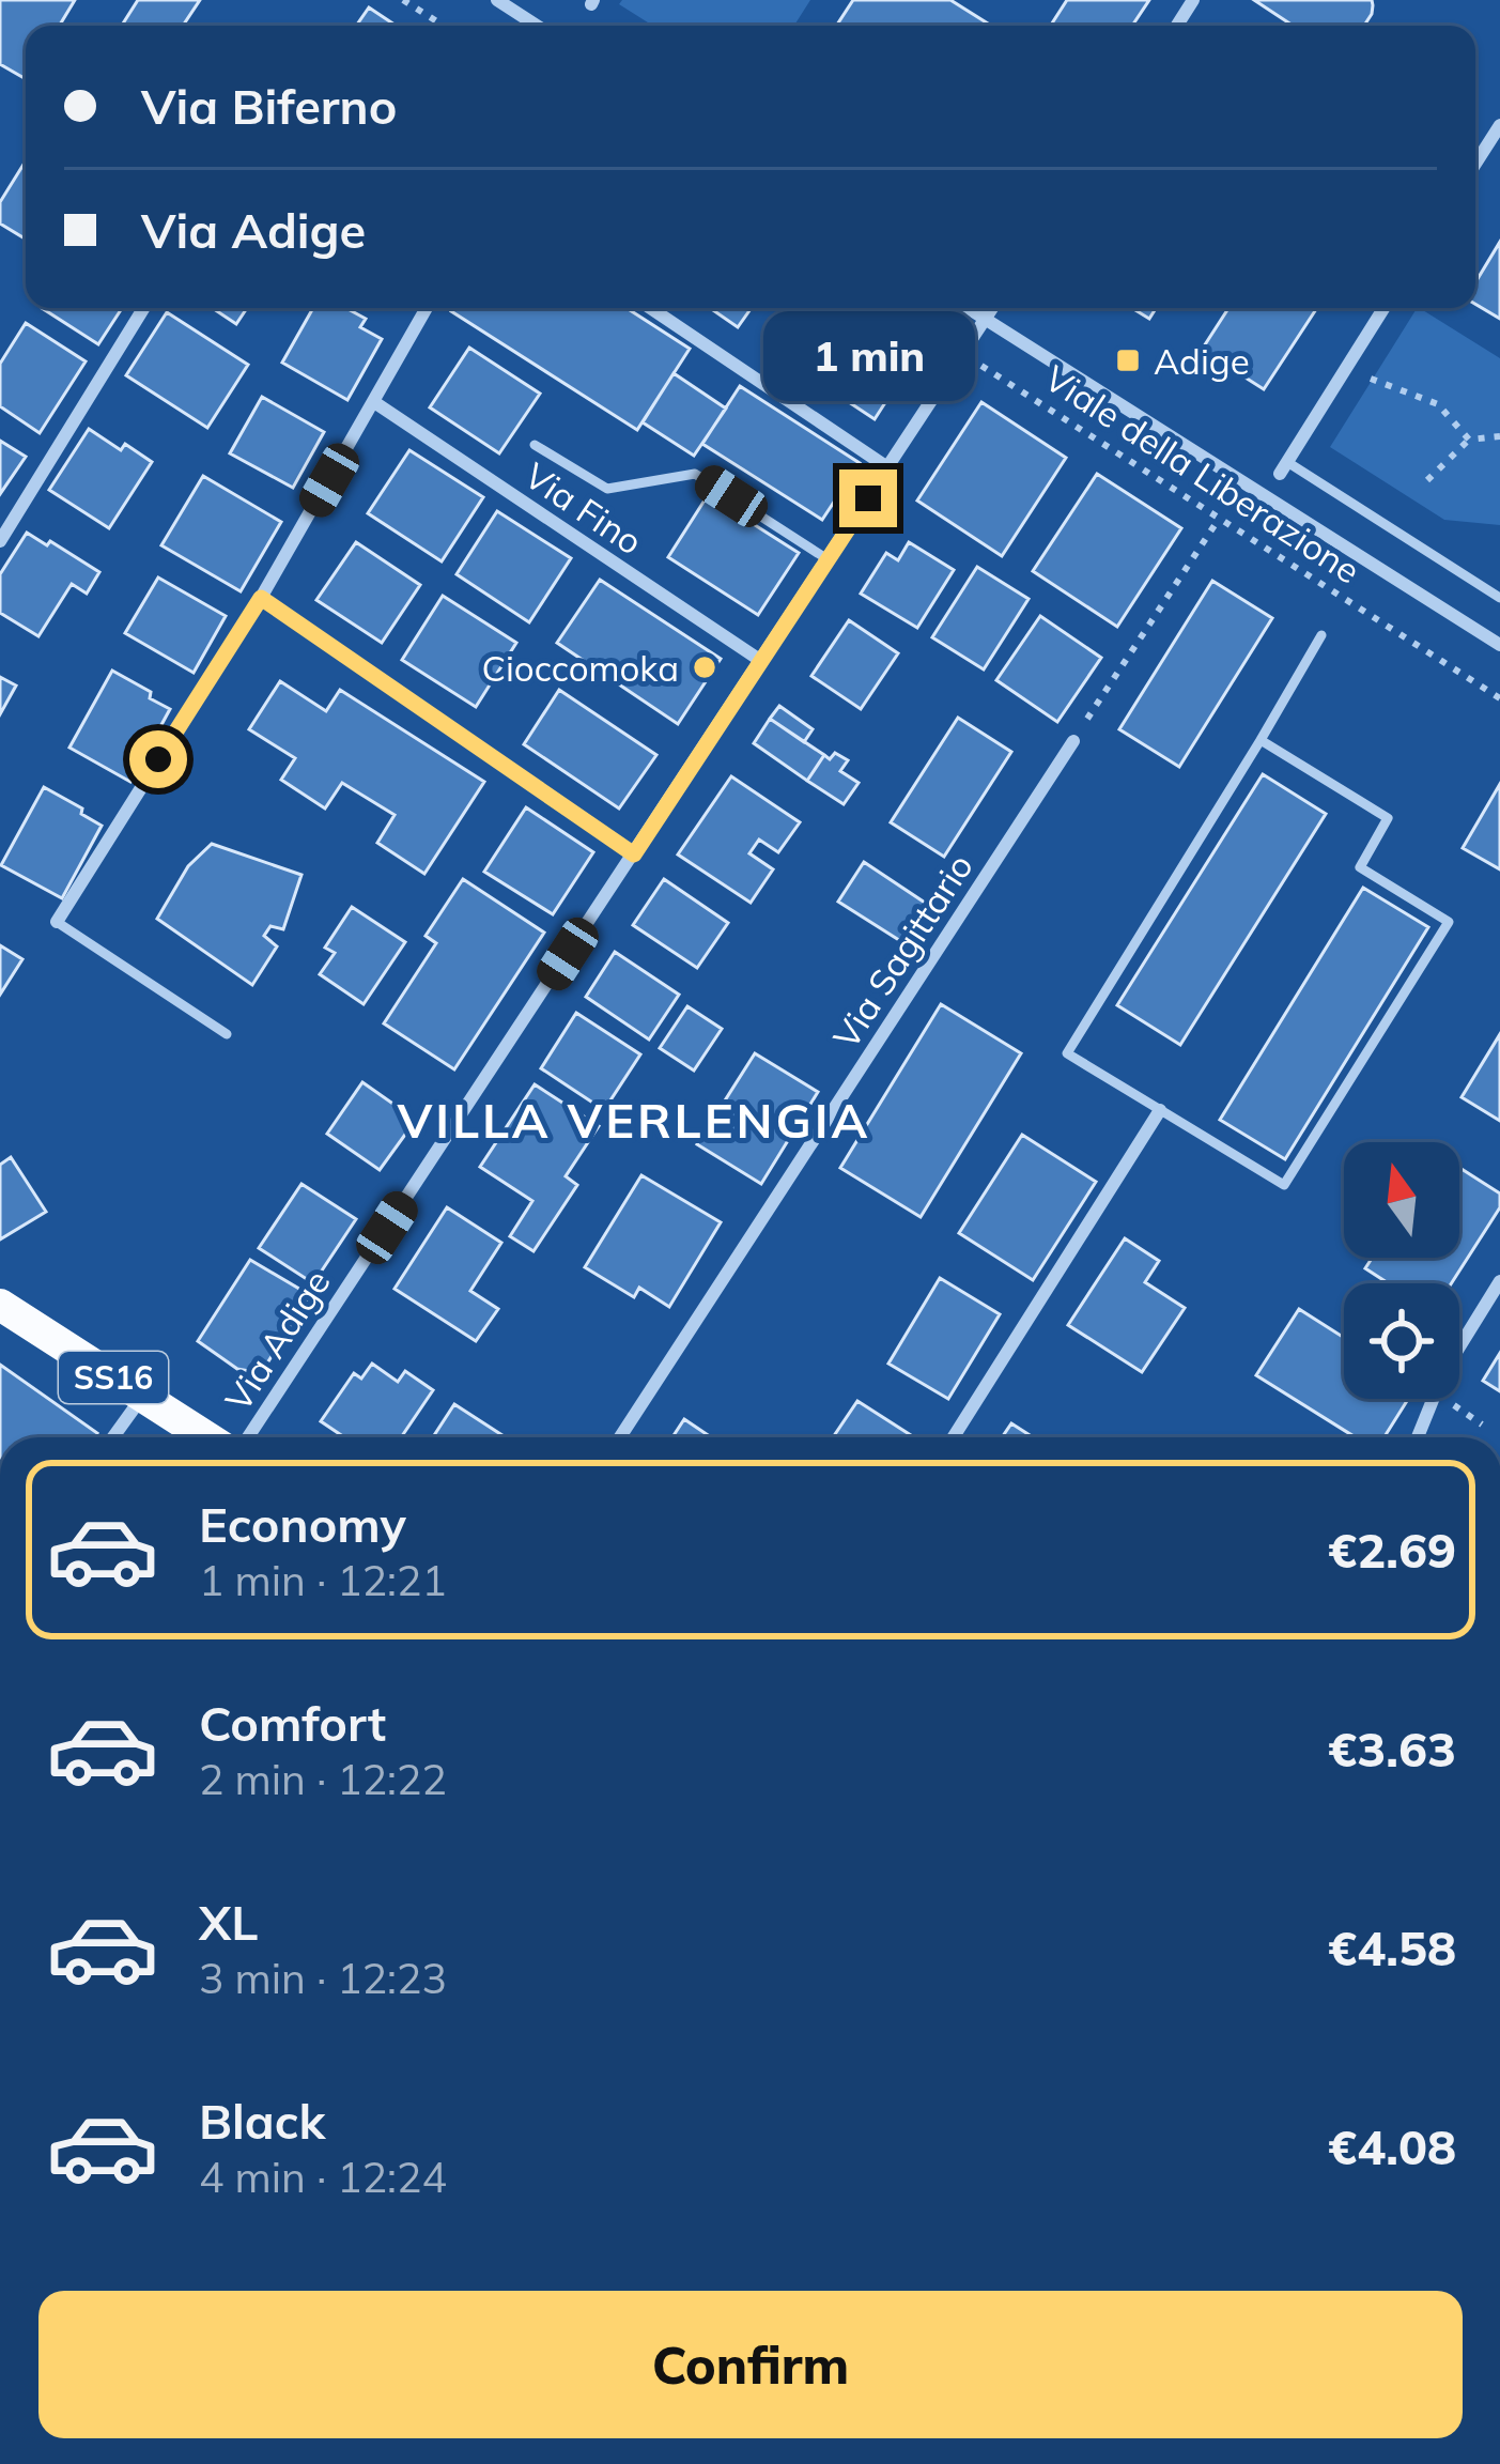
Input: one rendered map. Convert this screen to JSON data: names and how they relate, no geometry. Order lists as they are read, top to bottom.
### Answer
{
  "streets": {
    "main road": ["SS16"],
    "street": [
      "Viale della Liberazione",
      "Via Fino",
      "Via Sagittario",
      "Via Adige"
    ]
  },
  "crossings": [
    ["Viale della Liberazione", "Via Adige"],
    ["Via Fino", "Via Adige"]
  ],
  "districts": ["VILLA VERLENGIA"],
  "places": {
    "transit": ["Adige"],
    "other": ["Cioccomoka"]
  },
  "north": "top",
  "page": {
    "banner": ["Via Biferno", "Via Adige"],
    "bubble": "1 min",
    "list": [
      {
        "name": "Economy",
        "note": "1 min · 12:21",
        "value": "€2.69"
      },
      {
        "name": "Comfort",
        "note": "2 min · 12:22",
        "value": "€3.63"
      },
      {
        "name": "XL",
        "note": "3 min · 12:23",
        "value": "€4.58"
      },
      {
        "name": "Black",
        "note": "4 min · 12:24",
        "value": "€4.08"
      }
    ],
    "buttons": "Confirm"
  }
}
